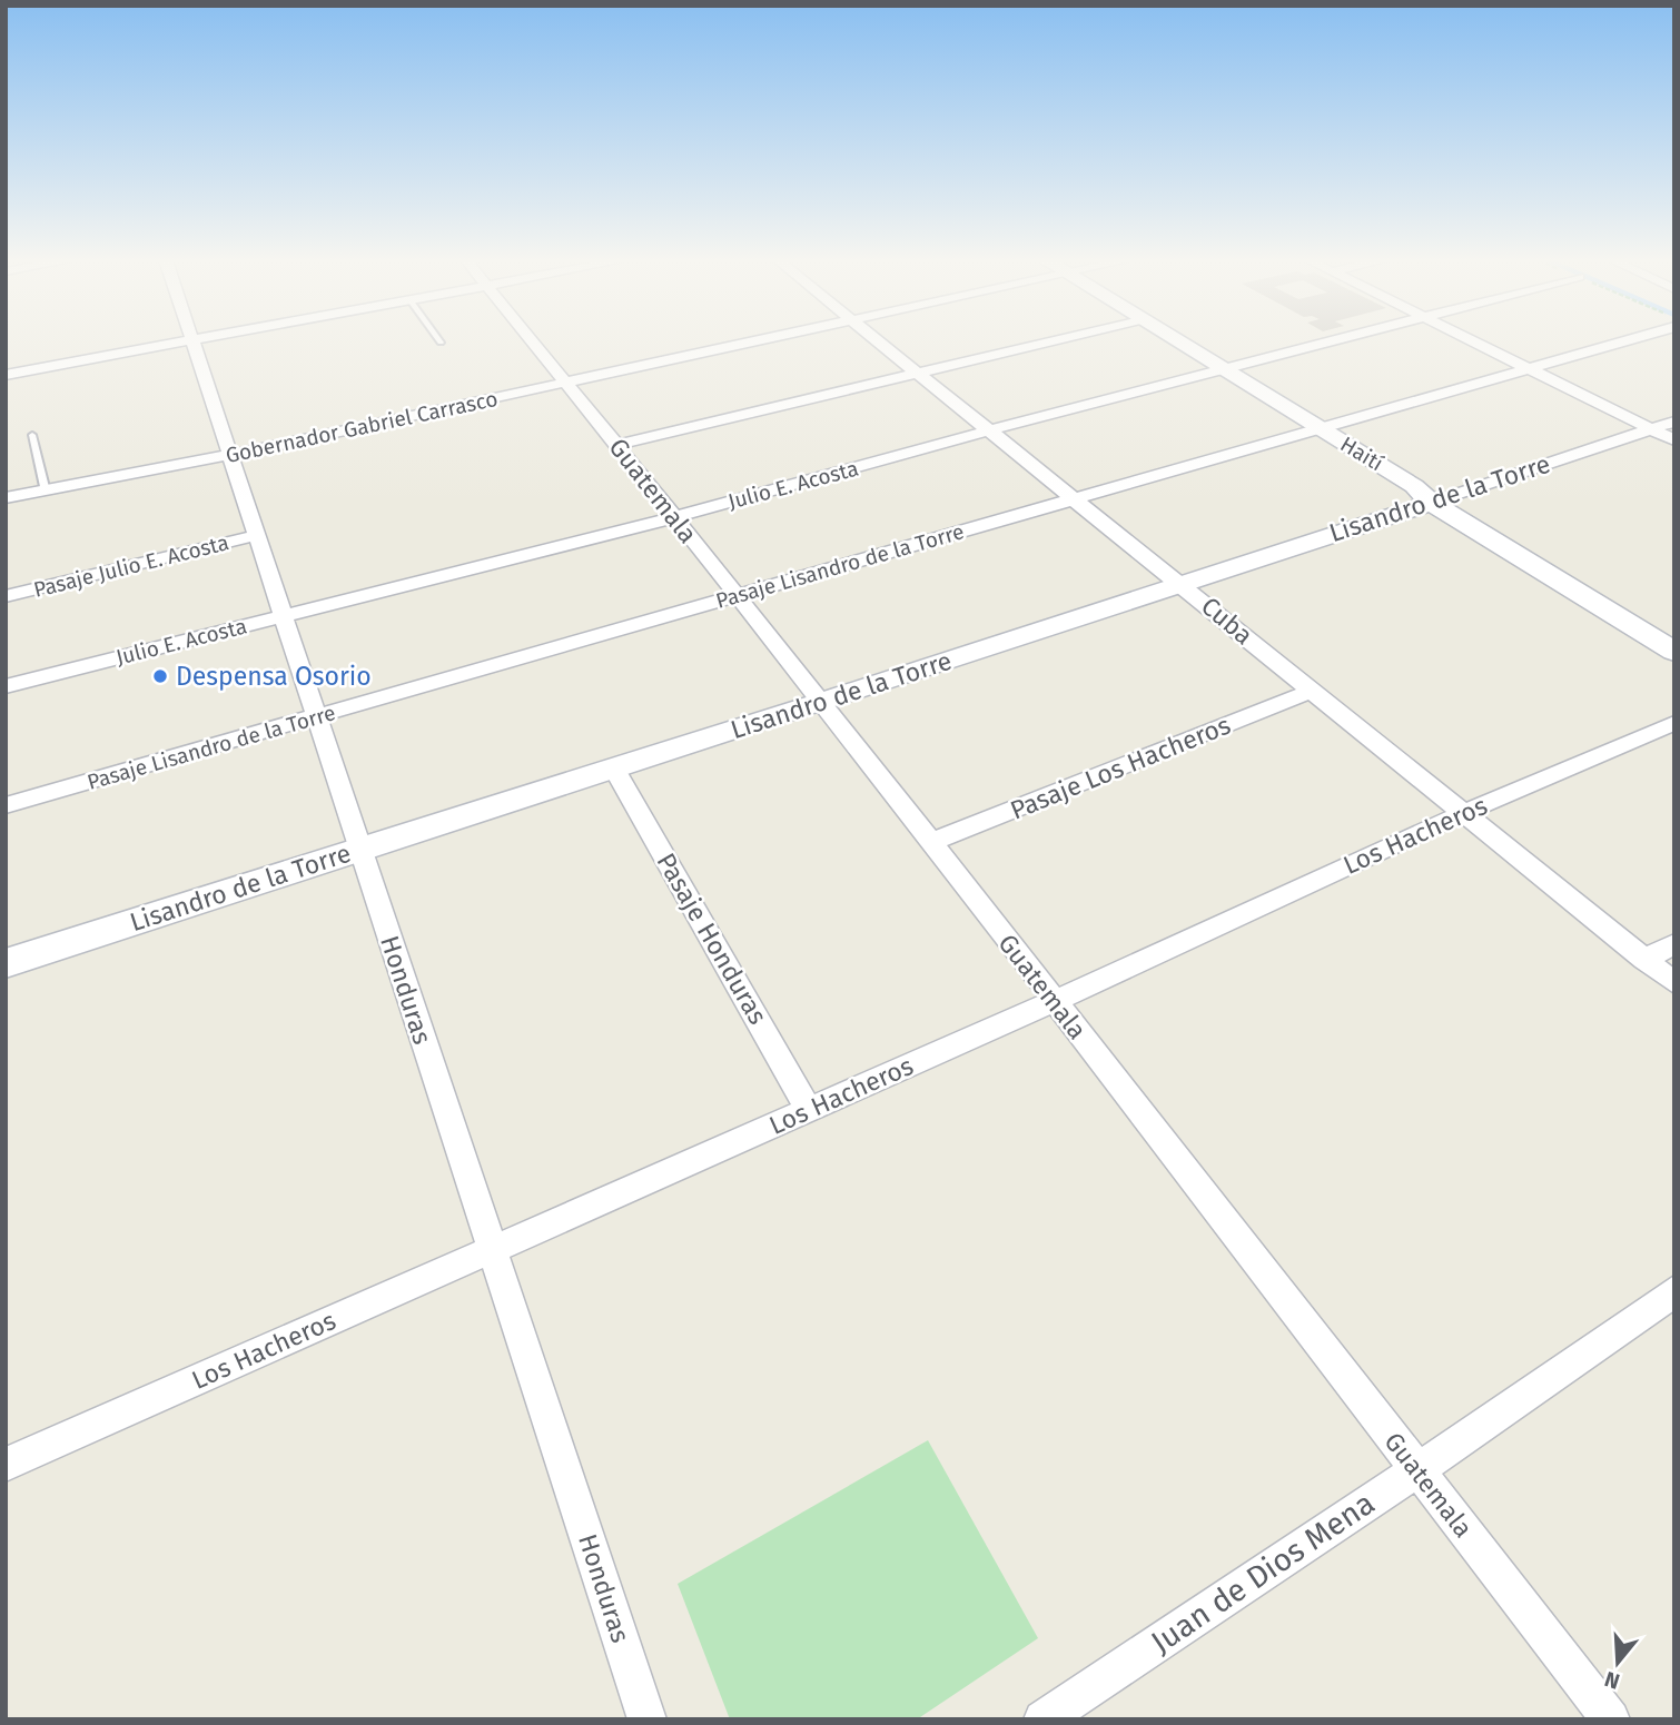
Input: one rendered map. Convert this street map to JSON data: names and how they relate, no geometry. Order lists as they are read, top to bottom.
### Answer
{
  "streets": {
    "main road": ["Haití", "Lisandro de la Torre"],
    "street": [
      "Gobernador Gabriel Carrasco",
      "Julio E. Acosta",
      "Guatemala",
      "Pasaje Julio E. Acosta",
      "Pasaje Lisandro de la Torre",
      "Cuba",
      "Pasaje Los Hacheros",
      "Los Hacheros",
      "Pasaje Honduras",
      "Honduras",
      "Juan de Dios Mena"
    ]
  },
  "crossings": [
    ["Gobernador Gabriel Carrasco", "Guatemala"],
    ["Gobernador Gabriel Carrasco", "Honduras"],
    ["Haití", "Julio E. Acosta"],
    ["Haití", "Lisandro de la Torre"],
    ["Haití", "Pasaje Lisandro de la Torre"],
    ["Julio E. Acosta", "Guatemala"],
    ["Julio E. Acosta", "Cuba"],
    ["Julio E. Acosta", "Honduras"],
    ["Guatemala", "Lisandro de la Torre"],
    ["Guatemala", "Pasaje Lisandro de la Torre"],
    ["Guatemala", "Pasaje Los Hacheros"],
    ["Guatemala", "Los Hacheros"],
    ["Guatemala", "Juan de Dios Mena"],
    ["Lisandro de la Torre", "Cuba"],
    ["Lisandro de la Torre", "Pasaje Honduras"],
    ["Lisandro de la Torre", "Honduras"],
    ["Pasaje Julio E. Acosta", "Honduras"],
    ["Pasaje Lisandro de la Torre", "Cuba"],
    ["Pasaje Lisandro de la Torre", "Honduras"],
    ["Cuba", "Pasaje Los Hacheros"],
    ["Cuba", "Los Hacheros"],
    ["Los Hacheros", "Pasaje Honduras"],
    ["Los Hacheros", "Honduras"]
  ],
  "places": ["Despensa Osorio"],
  "north": "bottom"
}
